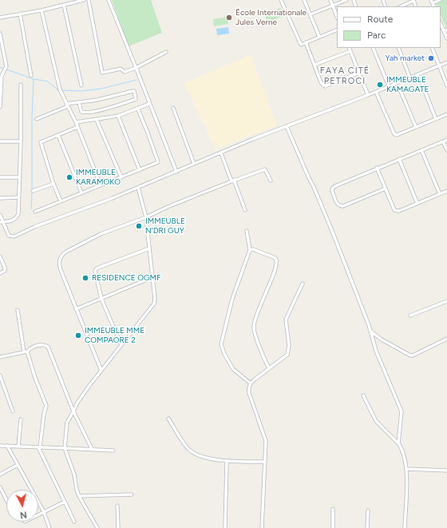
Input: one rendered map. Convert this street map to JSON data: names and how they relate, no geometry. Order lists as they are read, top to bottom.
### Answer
{
  "districts": ["FAYA CITÉ PETROCI"],
  "places": [
    "École Internationale Jules Verne",
    "Yah market",
    "IMMEUBLE KAMAGATE",
    "IMMEUBLE KARAMOKO",
    "IMMEUBLE N'DRI GUY",
    "RESIDENCE OGMF",
    "IMMEUBLE MME COMPAORE 2"
  ],
  "legend": ["Route", "Parc"],
  "north": "bottom"
}
